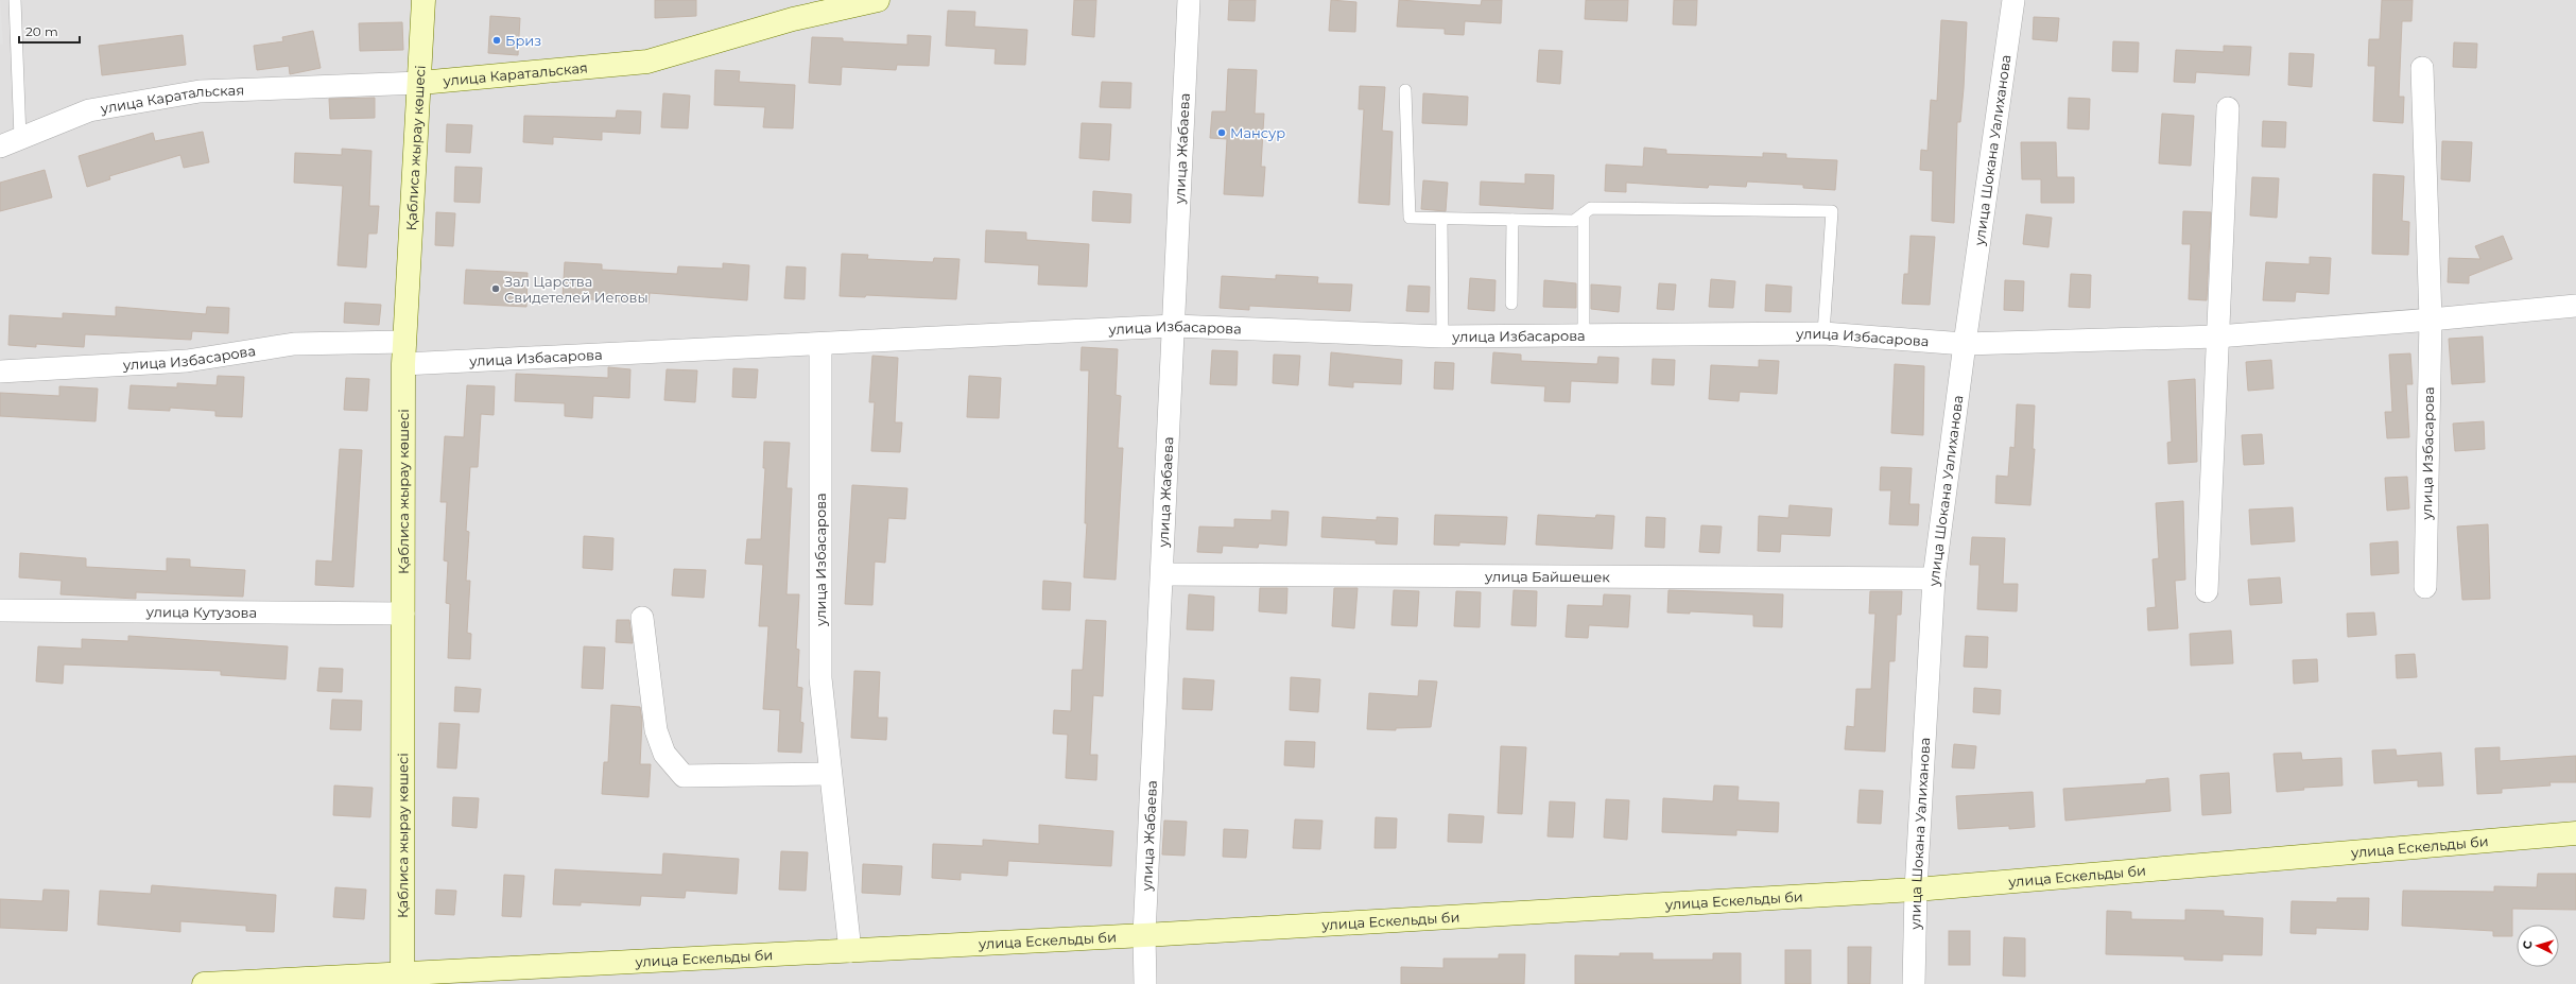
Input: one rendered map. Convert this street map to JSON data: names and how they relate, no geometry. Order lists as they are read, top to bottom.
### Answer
{
  "streets": {
    "street": [
      "улица Каратальская",
      "Қаблиса жырау көшесі",
      "улица Жабаева",
      "улица Шокана Уалиханова",
      "улица Избасарова",
      "улица Байшешек",
      "улица Кутузова",
      "улица Ескельды би"
    ]
  },
  "crossings": [
    ["улица Каратальская", "Қаблиса жырау көшесі"],
    ["Қаблиса жырау көшесі", "улица Избасарова"],
    ["Қаблиса жырау көшесі", "улица Кутузова"],
    ["Қаблиса жырау көшесі", "улица Ескельды би"],
    ["улица Жабаева", "улица Избасарова"],
    ["улица Жабаева", "улица Байшешек"],
    ["улица Жабаева", "улица Ескельды би"],
    ["улица Шокана Уалиханова", "улица Избасарова"],
    ["улица Шокана Уалиханова", "улица Байшешек"],
    ["улица Шокана Уалиханова", "улица Ескельды би"],
    ["улица Избасарова", "улица Ескельды би"]
  ],
  "places": ["Бриз", "Мансур", "Зал Царства Свидетелей Иеговы"],
  "scale_bar": "20 m",
  "north": "left"
}
